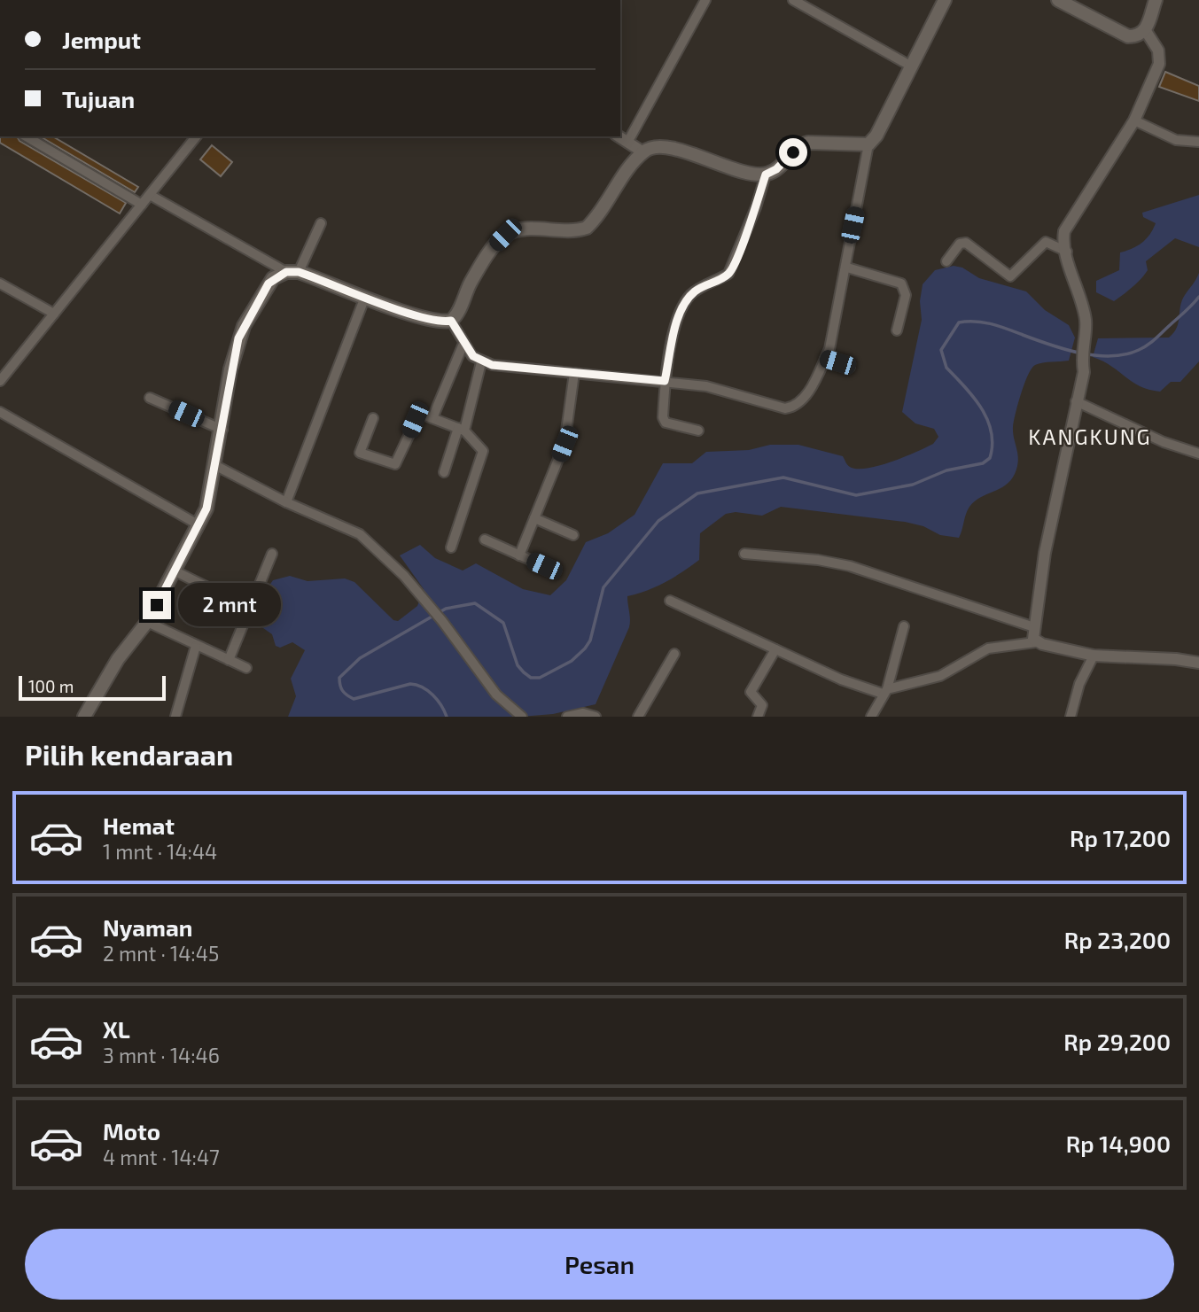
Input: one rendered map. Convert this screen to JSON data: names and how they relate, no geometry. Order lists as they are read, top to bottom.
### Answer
{
  "districts": ["KANGKUNG"],
  "scale_bar": "100 m",
  "page": {
    "banner": ["Jemput", "Tujuan"],
    "bubble": "2 mnt",
    "scale": "100 m",
    "heading": "Pilih kendaraan",
    "list": [
      {
        "name": "Hemat",
        "note": "1 mnt · 14:44",
        "value": "Rp 17,200"
      },
      {
        "name": "Nyaman",
        "note": "2 mnt · 14:45",
        "value": "Rp 23,200"
      },
      {
        "name": "XL",
        "note": "3 mnt · 14:46",
        "value": "Rp 29,200"
      },
      {
        "name": "Moto",
        "note": "4 mnt · 14:47",
        "value": "Rp 14,900"
      }
    ],
    "buttons": "Pesan"
  }
}
